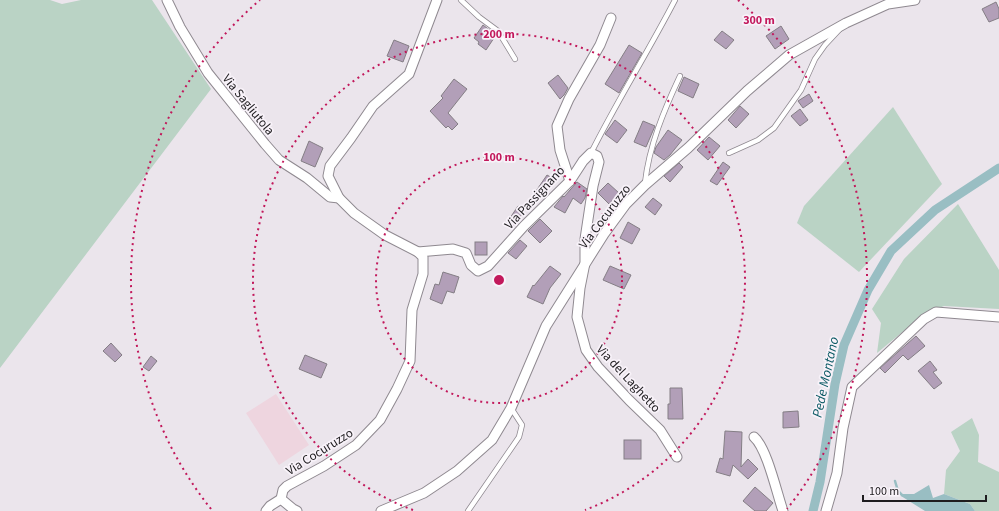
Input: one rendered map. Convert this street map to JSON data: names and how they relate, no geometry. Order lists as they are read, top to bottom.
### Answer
{
  "streets": {
    "street": [
      "Via Sagliutola",
      "Via Passignano",
      "Via Cocuruzzo",
      "Via del Laghetto"
    ]
  },
  "crossings": [
    ["Via Passignano", "Via Cocuruzzo"],
    ["Via Cocuruzzo", "Via del Laghetto"]
  ],
  "water": ["Pede Montano"],
  "scale_bar": "100 m",
  "rings": ["300 m", "200 m", "100 m"]
}
